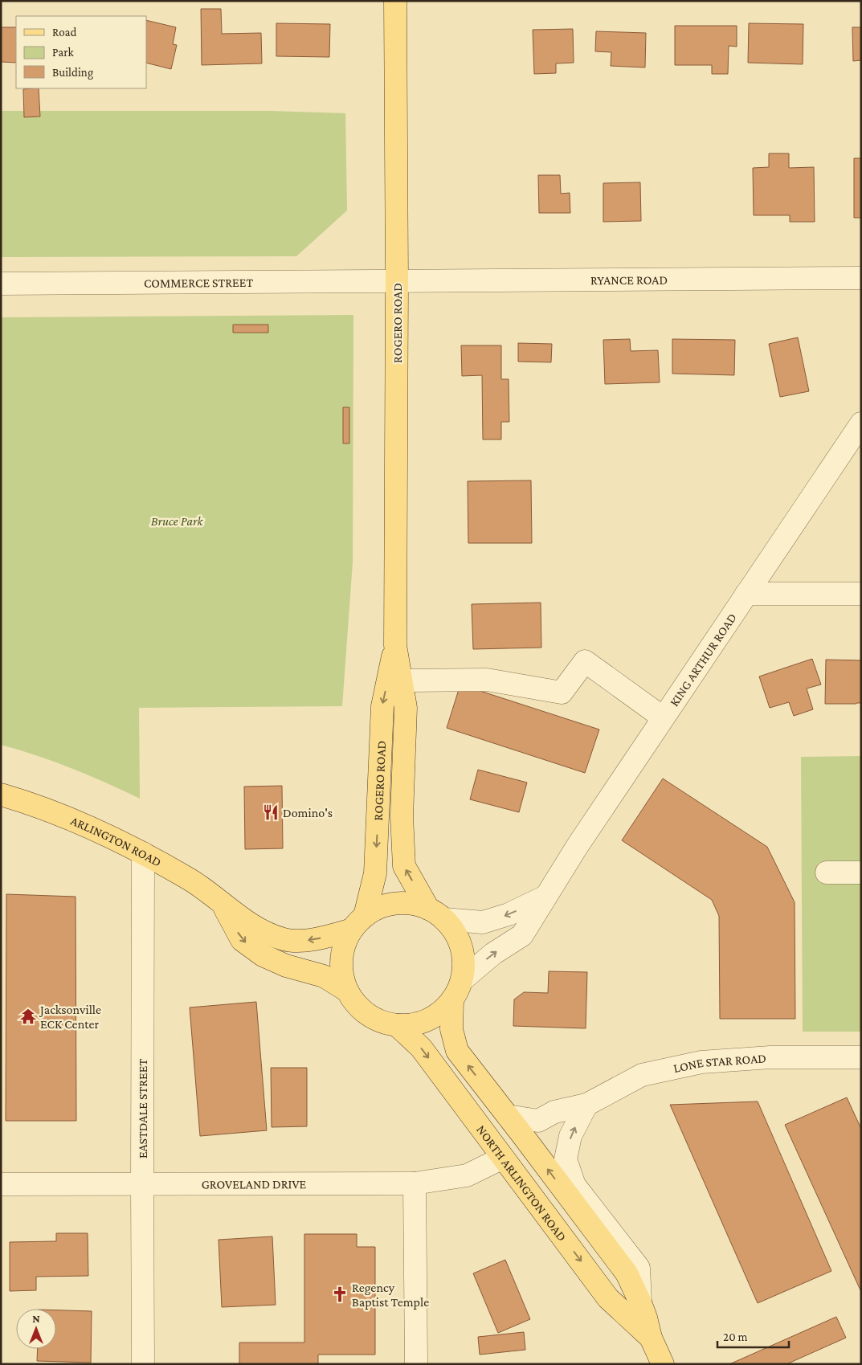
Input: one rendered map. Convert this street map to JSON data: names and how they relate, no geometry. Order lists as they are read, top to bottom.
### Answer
{
  "streets": {
    "main road": ["ROGERO ROAD", "ARLINGTON ROAD", "NORTH ARLINGTON ROAD"],
    "street": [
      "RYANCE ROAD",
      "COMMERCE STREET",
      "KING ARTHUR ROAD",
      "LONE STAR ROAD",
      "EASTDALE STREET",
      "GROVELAND DRIVE"
    ]
  },
  "crossings": [
    ["RYANCE ROAD", "COMMERCE STREET"],
    ["RYANCE ROAD", "ROGERO ROAD"],
    ["COMMERCE STREET", "ROGERO ROAD"],
    ["ROGERO ROAD", "KING ARTHUR ROAD"],
    ["ROGERO ROAD", "ARLINGTON ROAD"],
    ["ROGERO ROAD", "NORTH ARLINGTON ROAD"],
    ["KING ARTHUR ROAD", "ARLINGTON ROAD"],
    ["KING ARTHUR ROAD", "NORTH ARLINGTON ROAD"],
    ["ARLINGTON ROAD", "EASTDALE STREET"],
    ["ARLINGTON ROAD", "NORTH ARLINGTON ROAD"],
    ["LONE STAR ROAD", "NORTH ARLINGTON ROAD"],
    ["EASTDALE STREET", "GROVELAND DRIVE"],
    ["GROVELAND DRIVE", "NORTH ARLINGTON ROAD"]
  ],
  "parks": ["Bruce Park"],
  "places": {
    "restaurant": ["Domino's"],
    "temple": ["Jacksonville ECK Center"],
    "church": ["Regency Baptist Temple"]
  },
  "legend": ["Road", "Park", "Building"],
  "scale_bar": "20 m",
  "north": "top"
}
